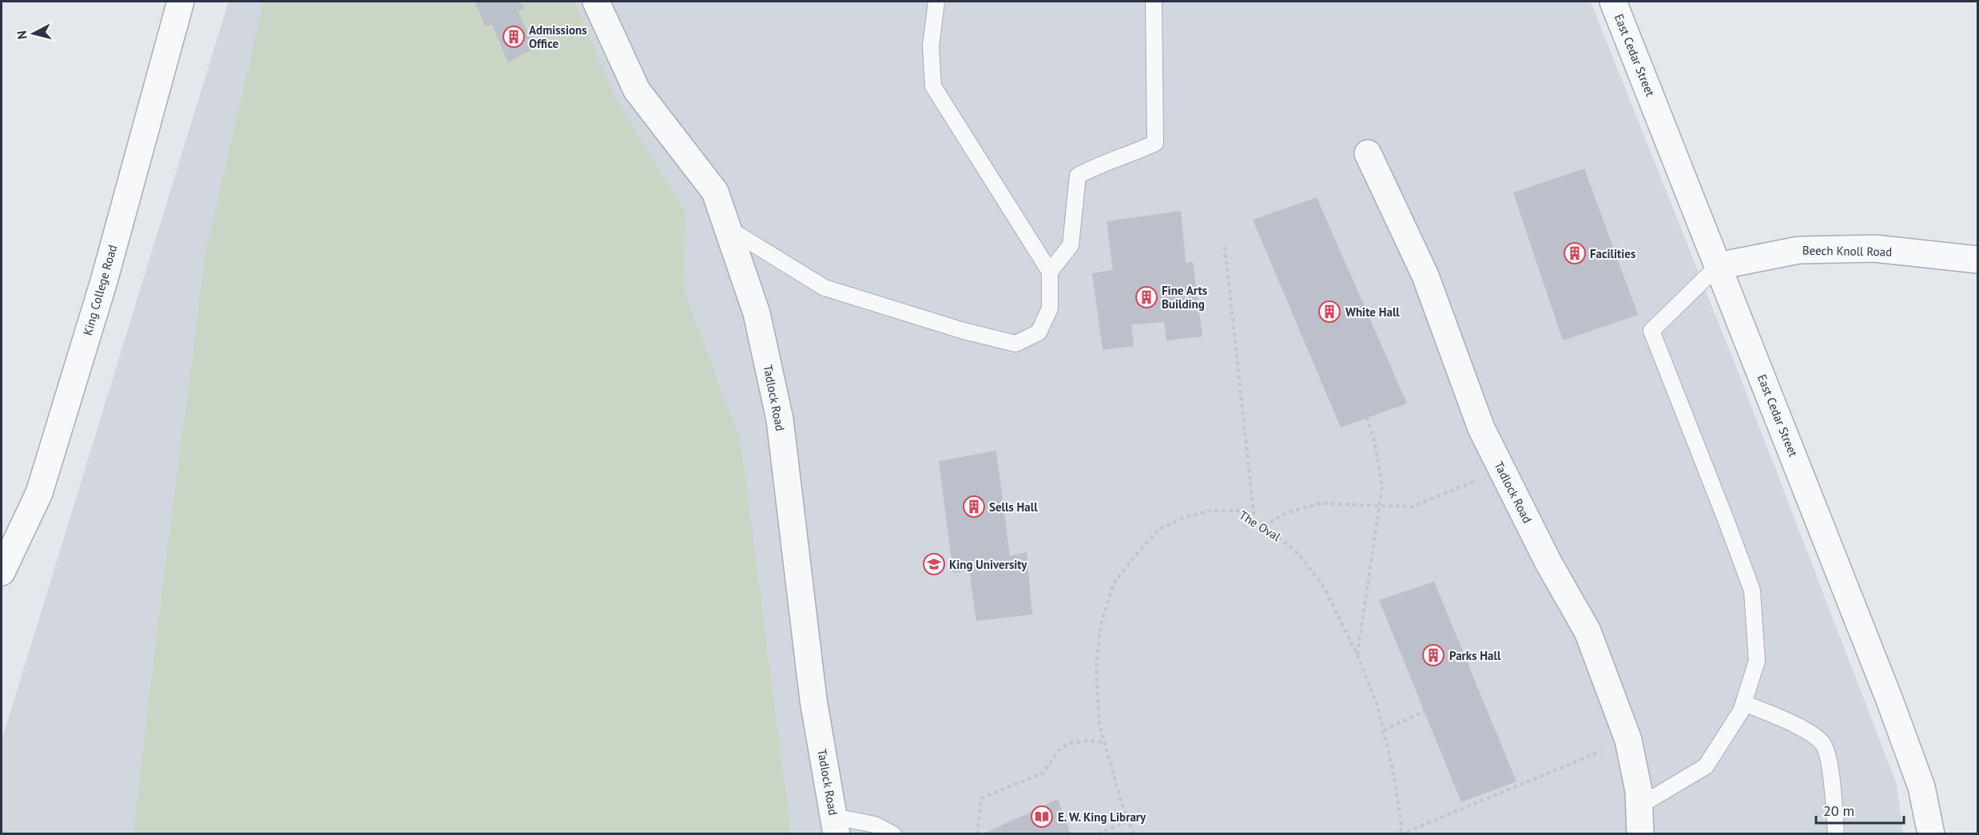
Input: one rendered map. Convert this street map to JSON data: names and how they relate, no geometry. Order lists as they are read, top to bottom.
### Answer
{
  "streets": {
    "street": [
      "East Cedar Street",
      "Beech Knoll Road",
      "King College Road",
      "Tadlock Road"
    ],
    "path": ["The Oval"]
  },
  "crossings": [
    ["East Cedar Street", "Beech Knoll Road"]
  ],
  "places": {
    "building": [
      "Admissions Office",
      "Facilities",
      "Fine Arts Building",
      "White Hall",
      "Sells Hall",
      "Parks Hall"
    ],
    "school or university": ["King University"],
    "library": ["E. W. King Library"]
  },
  "scale_bar": "20 m",
  "north": "left"
}
